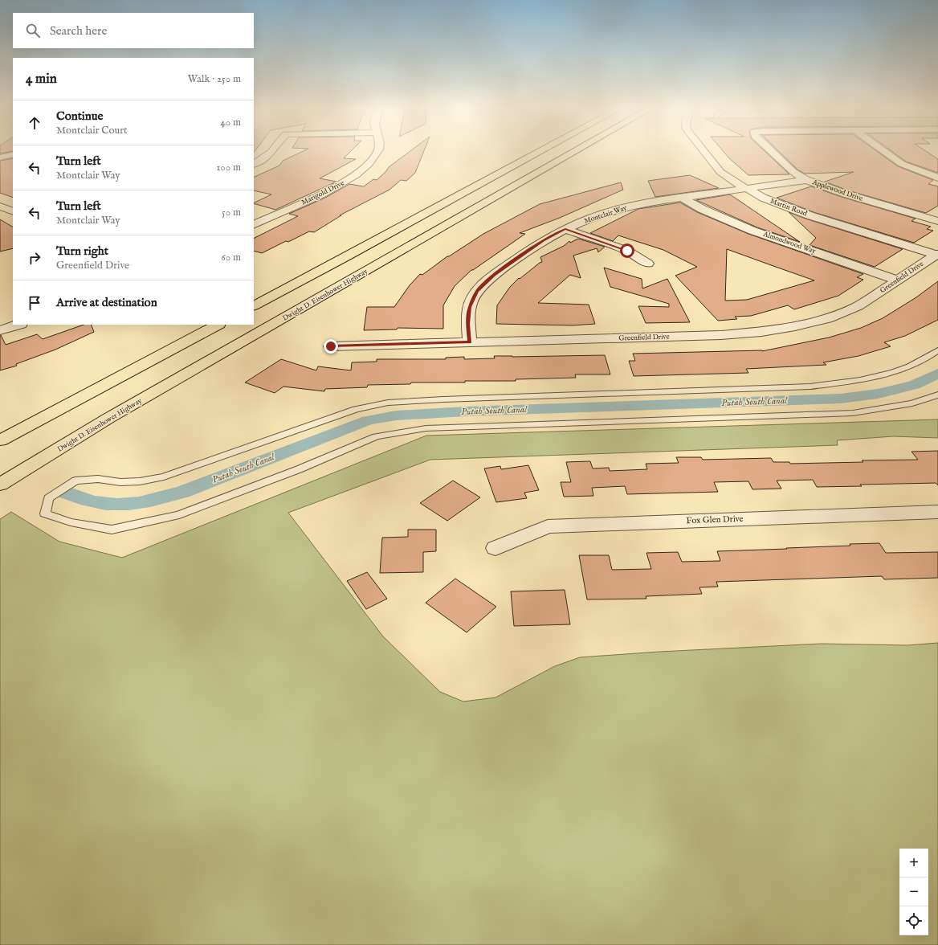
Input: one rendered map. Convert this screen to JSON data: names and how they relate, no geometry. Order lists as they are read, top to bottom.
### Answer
{
  "streets": {
    "highway": ["Dwight D. Eisenhower Highway"],
    "street": [
      "Applewood Drive",
      "Marigold Drive",
      "Martin Road",
      "Montclair Way",
      "Almondwood Way",
      "Greenfield Drive",
      "Fox Glen Drive"
    ]
  },
  "crossings": [
    ["Applewood Drive", "Montclair Way"],
    ["Martin Road", "Montclair Way"],
    ["Martin Road", "Greenfield Drive"],
    ["Montclair Way", "Almondwood Way"],
    ["Montclair Way", "Greenfield Drive"],
    ["Almondwood Way", "Greenfield Drive"]
  ],
  "water": ["Putah South Canal"],
  "page": {
    "search": "Search here",
    "heading": ["4 min", "Walk · 250 m"],
    "list": [
      ["Continue", "Montclair Court", "40 m"],
      ["Turn left", "Montclair Way", "100 m"],
      ["Turn left", "Montclair Way", "50 m"],
      ["Turn right", "Greenfield Drive", "60 m"],
      "Arrive at destination"
    ],
    "map_buttons": ["+", "−"]
  }
}
